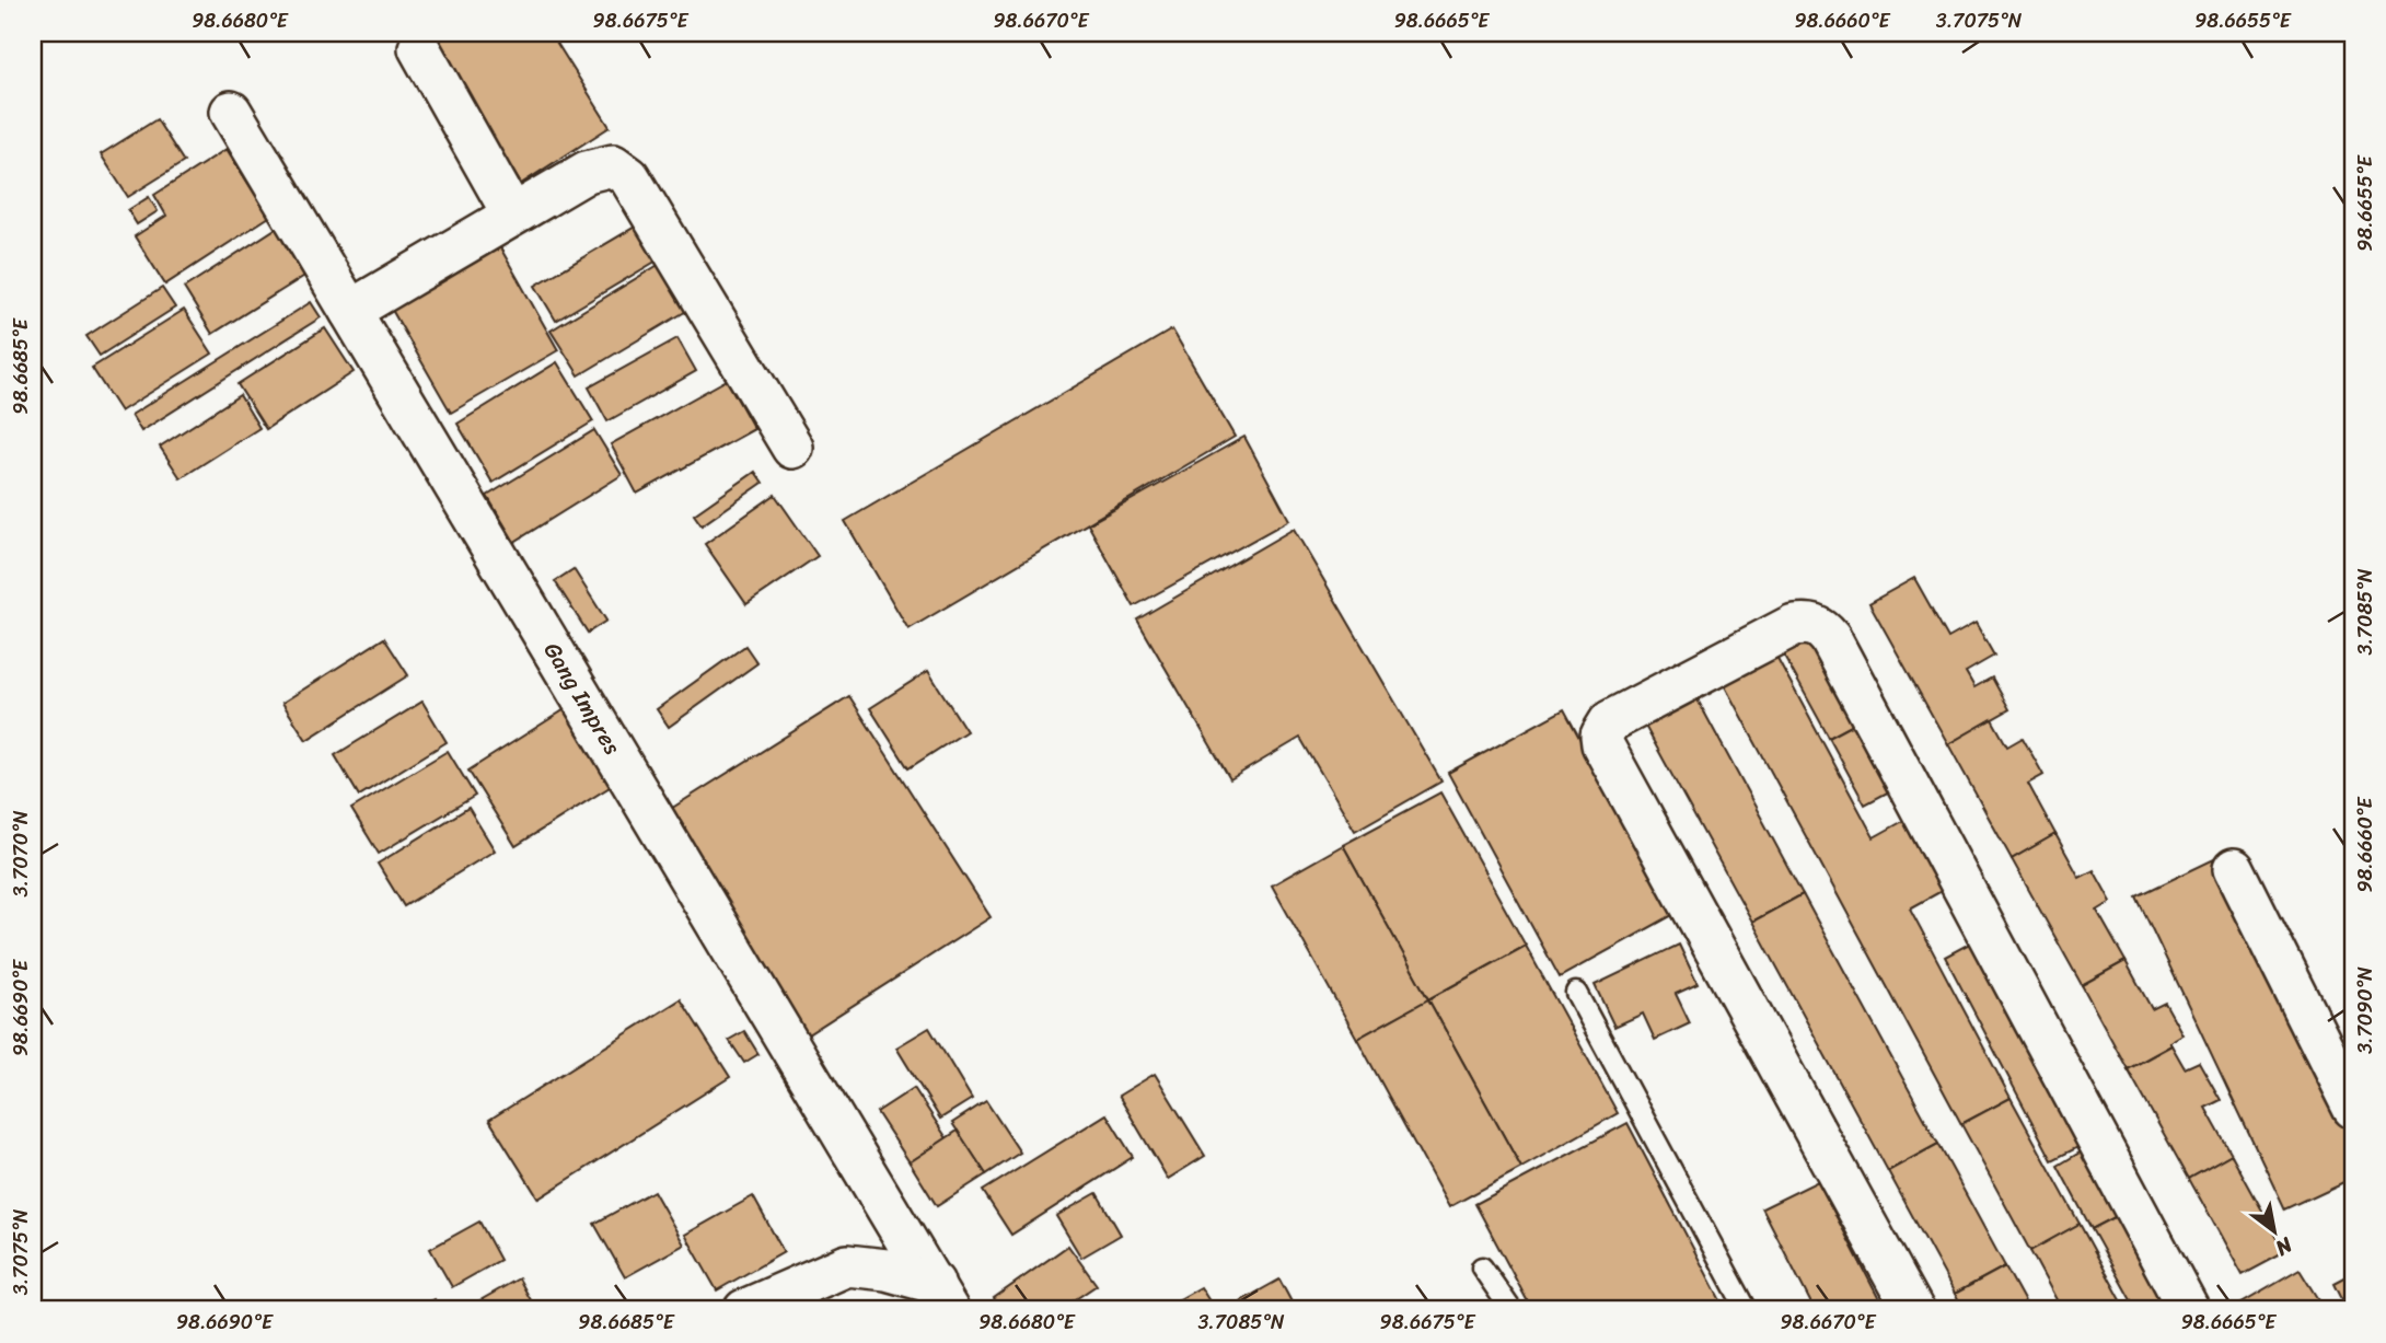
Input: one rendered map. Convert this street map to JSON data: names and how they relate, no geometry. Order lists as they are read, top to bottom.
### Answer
{
  "streets": {
    "street": ["Gang Impres"]
  },
  "north": "bottom right",
  "coordinates": [
    "98.6680°E",
    "98.6675°E",
    "98.6670°E",
    "98.6665°E",
    "98.6660°E",
    "3.7075°N",
    "98.6655°E",
    "98.6685°E",
    "3.7085°N",
    "3.7070°N",
    "98.6690°E",
    "3.7090°N"
  ]
}
